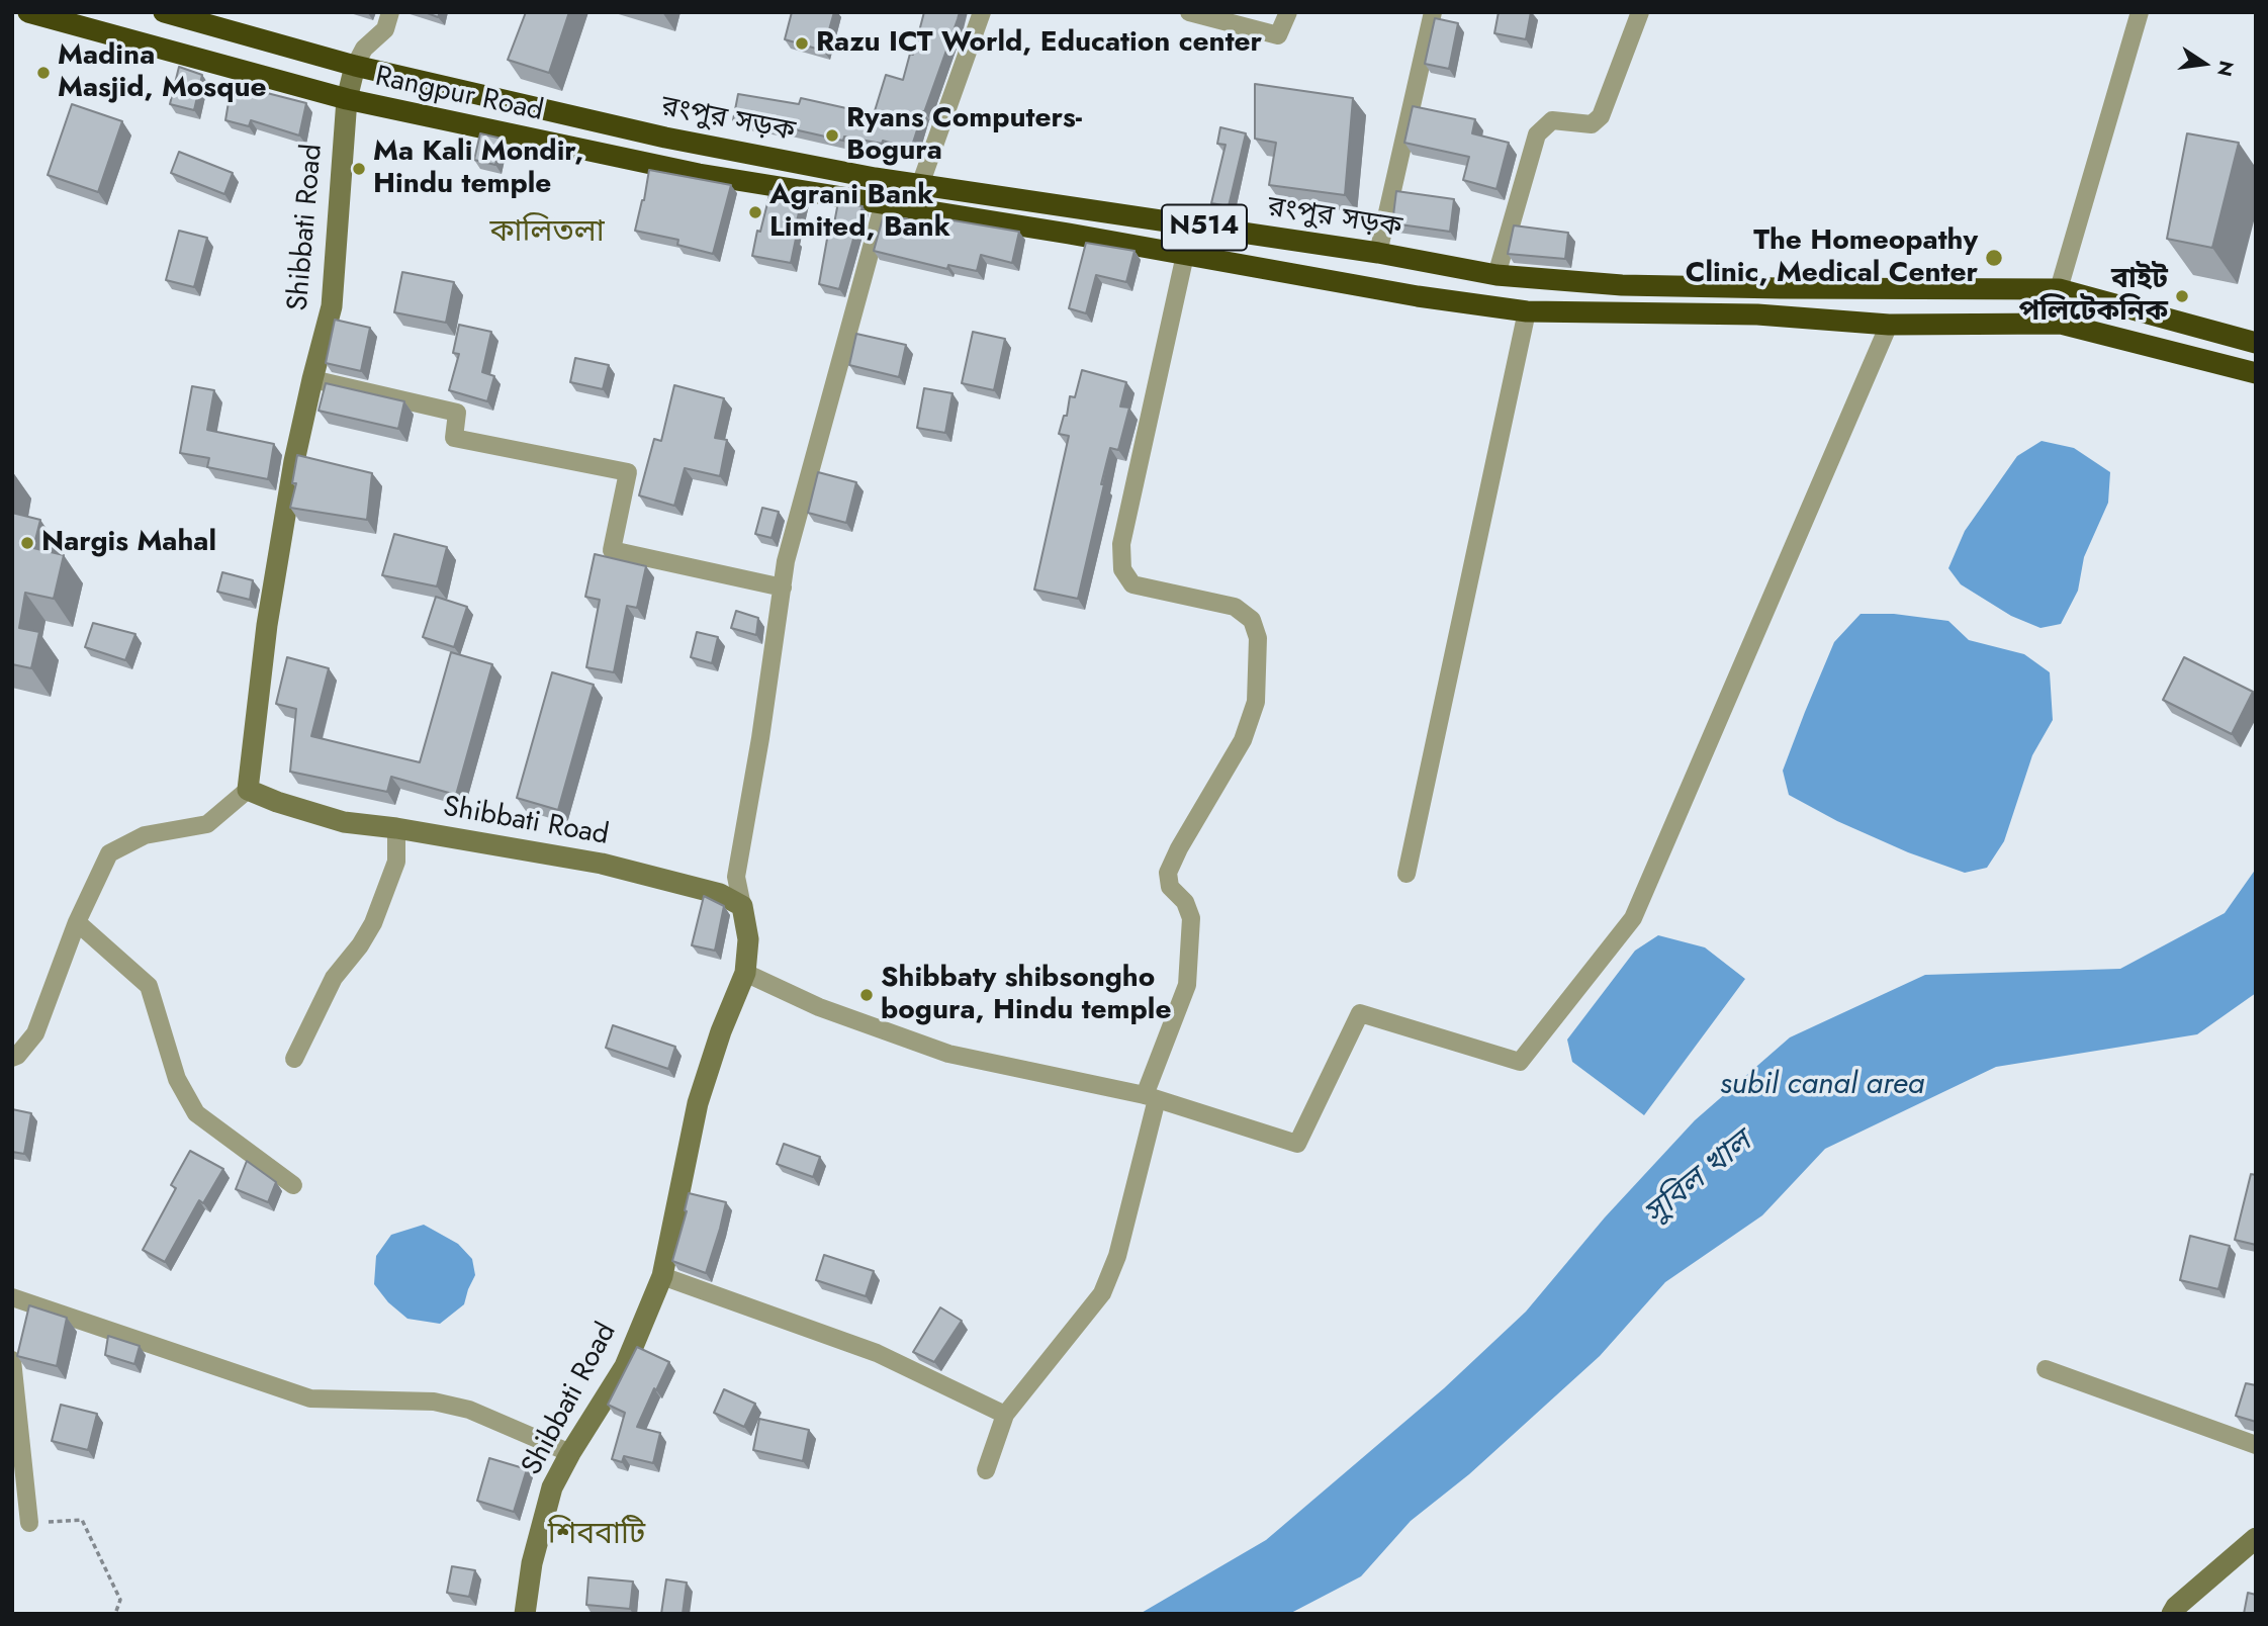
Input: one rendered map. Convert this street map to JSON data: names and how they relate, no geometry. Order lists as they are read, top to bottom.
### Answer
{
  "streets": {
    "highway": ["Rangpur Road", "রংপুর সড়ক", "N514"],
    "street": ["Shibbati Road"]
  },
  "crossings": [
    ["Rangpur Road", "Shibbati Road"],
    ["Rangpur Road", "N514"],
    ["রংপুর সড়ক", "Shibbati Road"]
  ],
  "districts": ["কালিতলা", "শিববাটি"],
  "water": ["subil canal area", "সুবিল খাল"],
  "places": [
    "Razu ICT World, Education center",
    "Madina Masjid, Mosque",
    "Ryans Computers- Bogura",
    "Ma Kali Mondir, Hindu temple",
    "Agrani Bank Limited, Bank",
    "The Homeopathy Clinic, Medical Center",
    "বাইট পলিটেকনিক",
    "Nargis Mahal",
    "Shibbaty shibsongho bogura, Hindu temple"
  ],
  "north": "right"
}
